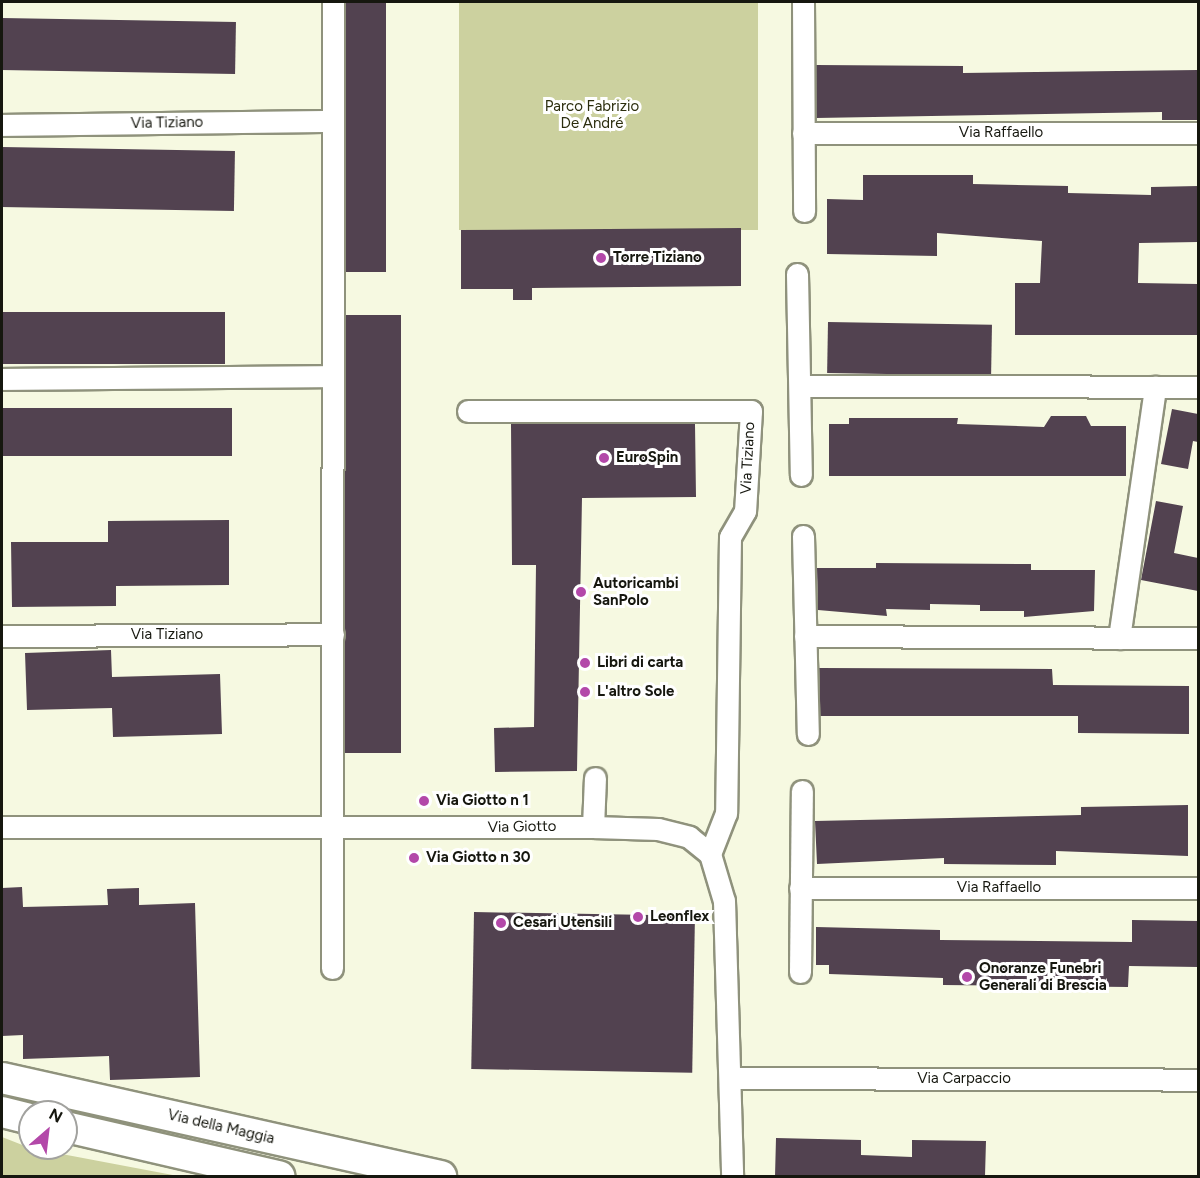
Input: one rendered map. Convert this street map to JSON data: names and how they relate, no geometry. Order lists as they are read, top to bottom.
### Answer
{
  "streets": {
    "street": [
      "Via Tiziano",
      "Via Raffaello",
      "Via Giotto",
      "Via Carpaccio",
      "Via della Maggia"
    ]
  },
  "crossings": [
    ["Via Tiziano", "Via Giotto"]
  ],
  "parks": ["Parco Fabrizio De André"],
  "places": [
    "Torre Tiziano",
    "EuroSpin",
    "Autoricambi SanPolo",
    "Libri di carta",
    "L'altro Sole",
    "Via Giotto n 1",
    "Via Giotto n 30",
    "Leonflex",
    "Cesari Utensili",
    "Onoranze Funebri Generali di Brescia"
  ],
  "north": "top right"
}
